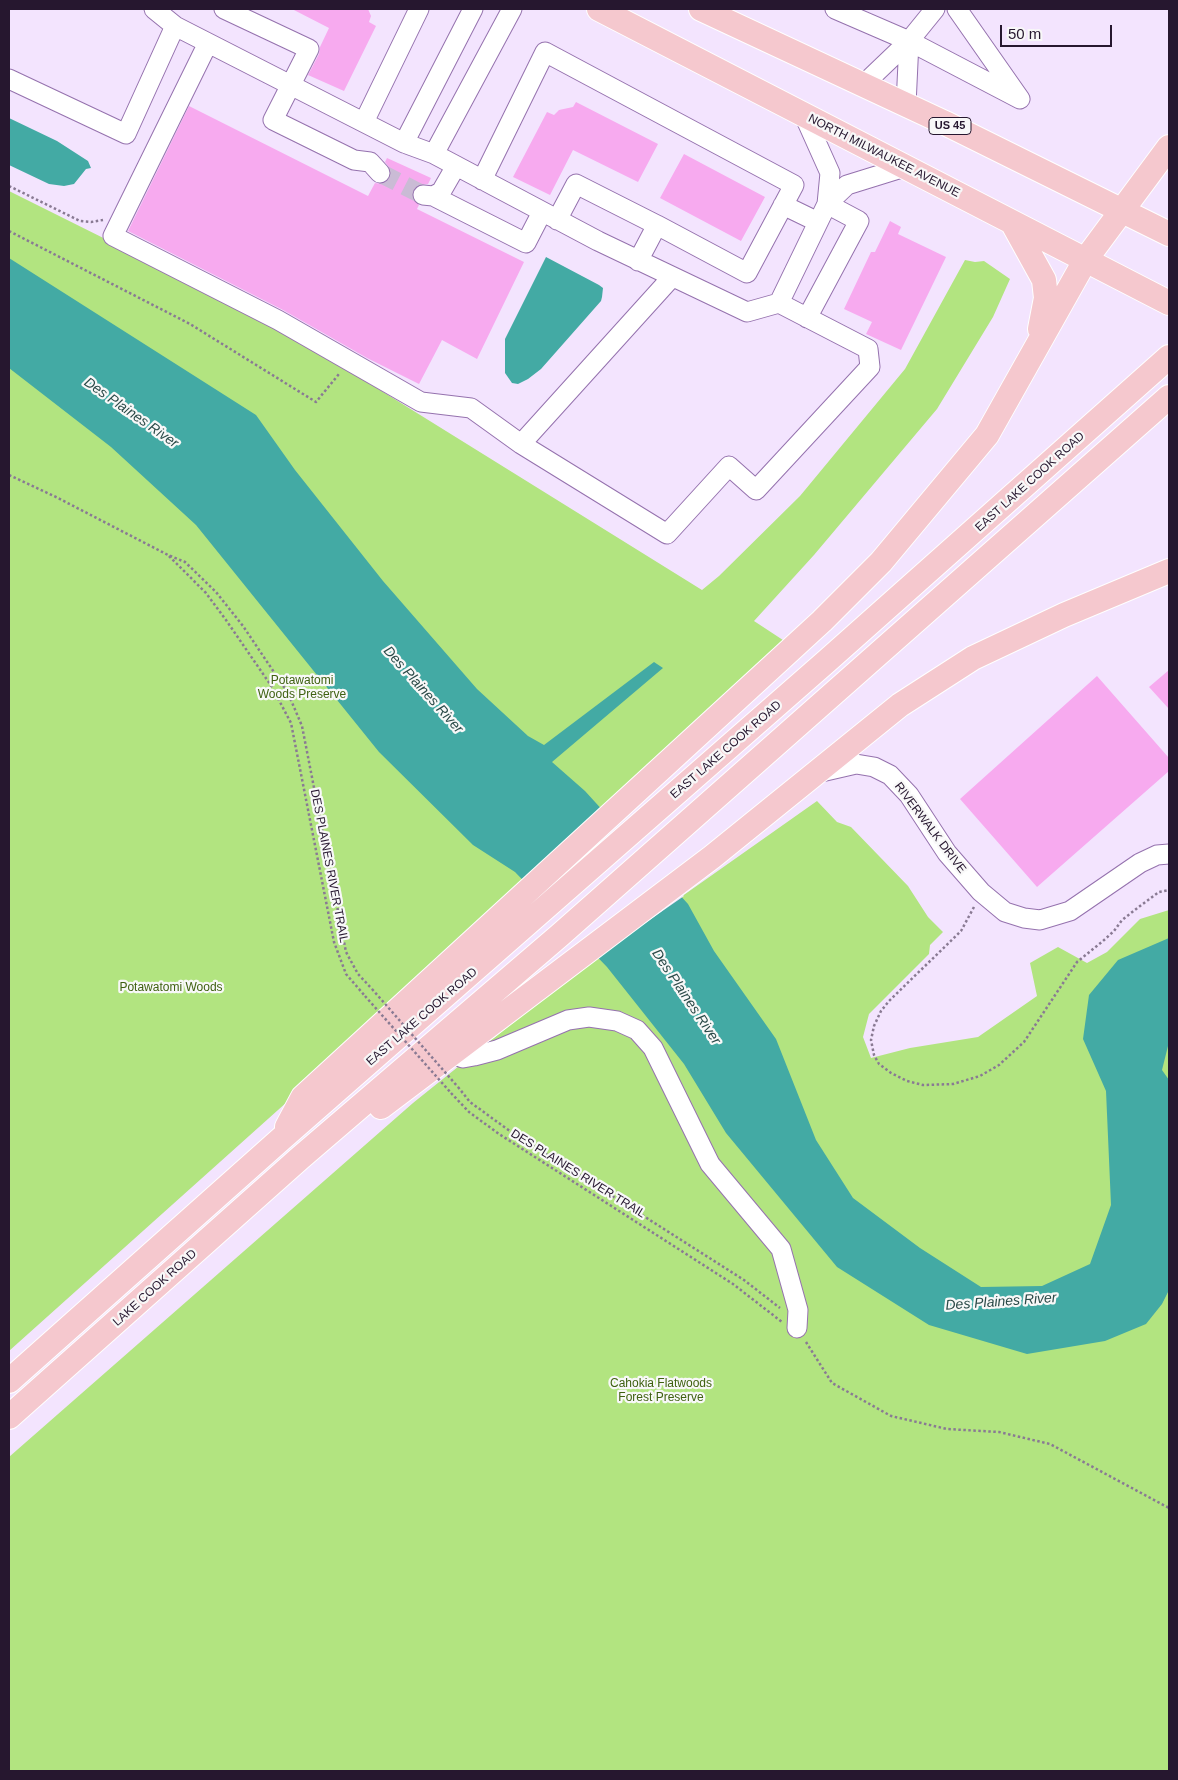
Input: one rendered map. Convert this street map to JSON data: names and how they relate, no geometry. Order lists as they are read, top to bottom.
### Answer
{
  "streets": {
    "main road": [
      "US 45",
      "NORTH MILWAUKEE AVENUE",
      "EAST LAKE COOK ROAD",
      "LAKE COOK ROAD"
    ],
    "street": ["RIVERWALK DRIVE"],
    "path": ["DES PLAINES RIVER TRAIL"]
  },
  "water": ["Des Plaines River"],
  "parks": ["Potawatomi Woods Preserve", "Potawatomi Woods", "Cahokia Flatwoods Forest Preserve"],
  "scale_bar": "50 m"
}
